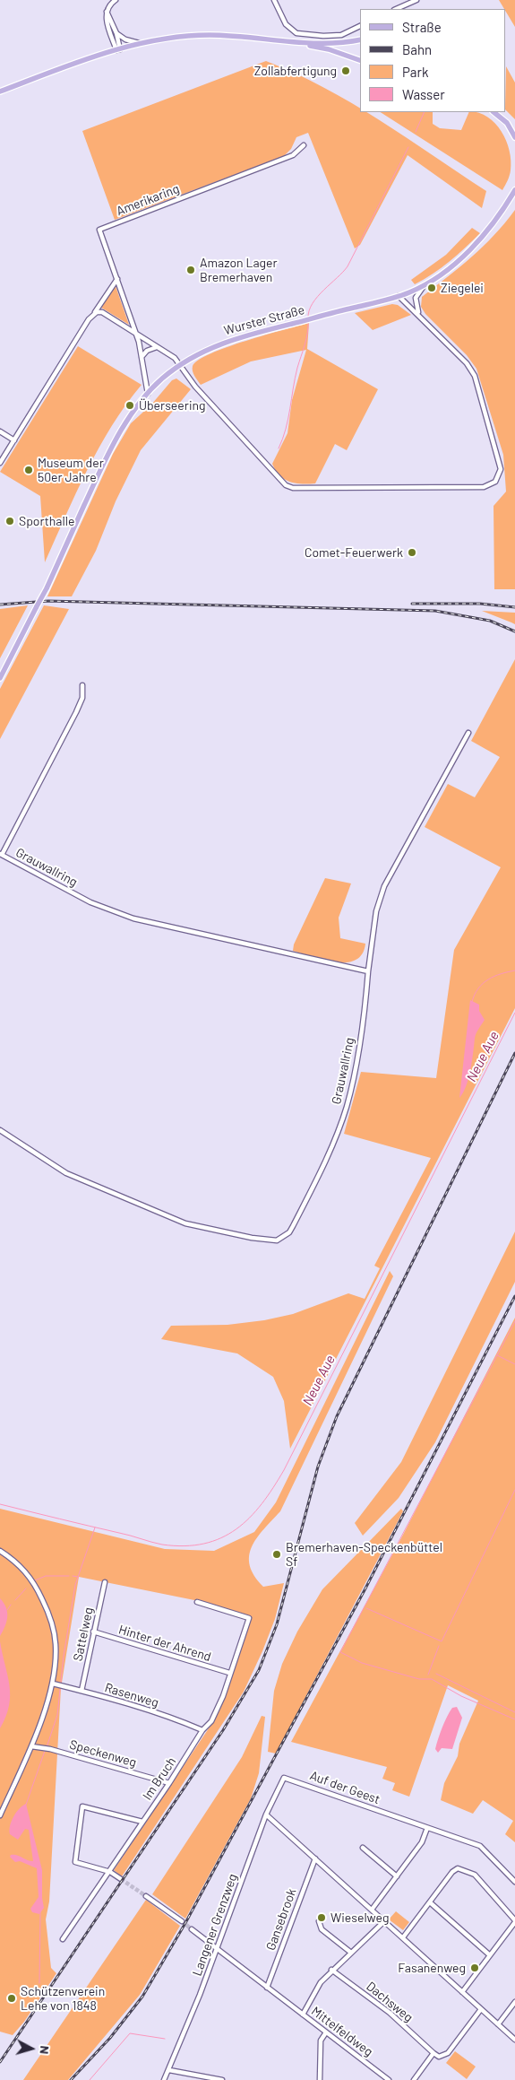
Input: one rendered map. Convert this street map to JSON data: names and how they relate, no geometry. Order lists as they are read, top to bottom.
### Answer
{
  "streets": {
    "main road": ["Wurster Straße"],
    "street": [
      "Amerikaring",
      "Grauwallring",
      "Sattelweg",
      "Hinter der Ahrend",
      "Rasenweg",
      "Speckenweg",
      "Im Bruch",
      "Auf der Geest",
      "Gansebrook",
      "Langener Grenzweg",
      "Dachsweg",
      "Mittelfeldweg"
    ]
  },
  "crossings": [
    ["Amerikaring", "Wurster Straße"],
    ["Sattelweg", "Hinter der Ahrend"],
    ["Sattelweg", "Rasenweg"],
    ["Hinter der Ahrend", "Im Bruch"],
    ["Rasenweg", "Im Bruch"],
    ["Speckenweg", "Im Bruch"],
    ["Auf der Geest", "Langener Grenzweg"],
    ["Gansebrook", "Mittelfeldweg"],
    ["Langener Grenzweg", "Mittelfeldweg"]
  ],
  "water": ["Neue Aue"],
  "places": [
    "Zollabfertigung",
    "Amazon Lager Bremerhaven",
    "Ziegelei",
    "Überseering",
    "Museum der 50er Jahre",
    "Sporthalle",
    "Comet-Feuerwerk",
    "Bremerhaven-Speckenbüttel Sf",
    "Wieselweg",
    "Fasanenweg",
    "Schützenverein Lehe von 1848"
  ],
  "legend": [
    "Straße",
    "Bahn",
    "Park",
    "Wasser"
  ],
  "north": "right"
}
